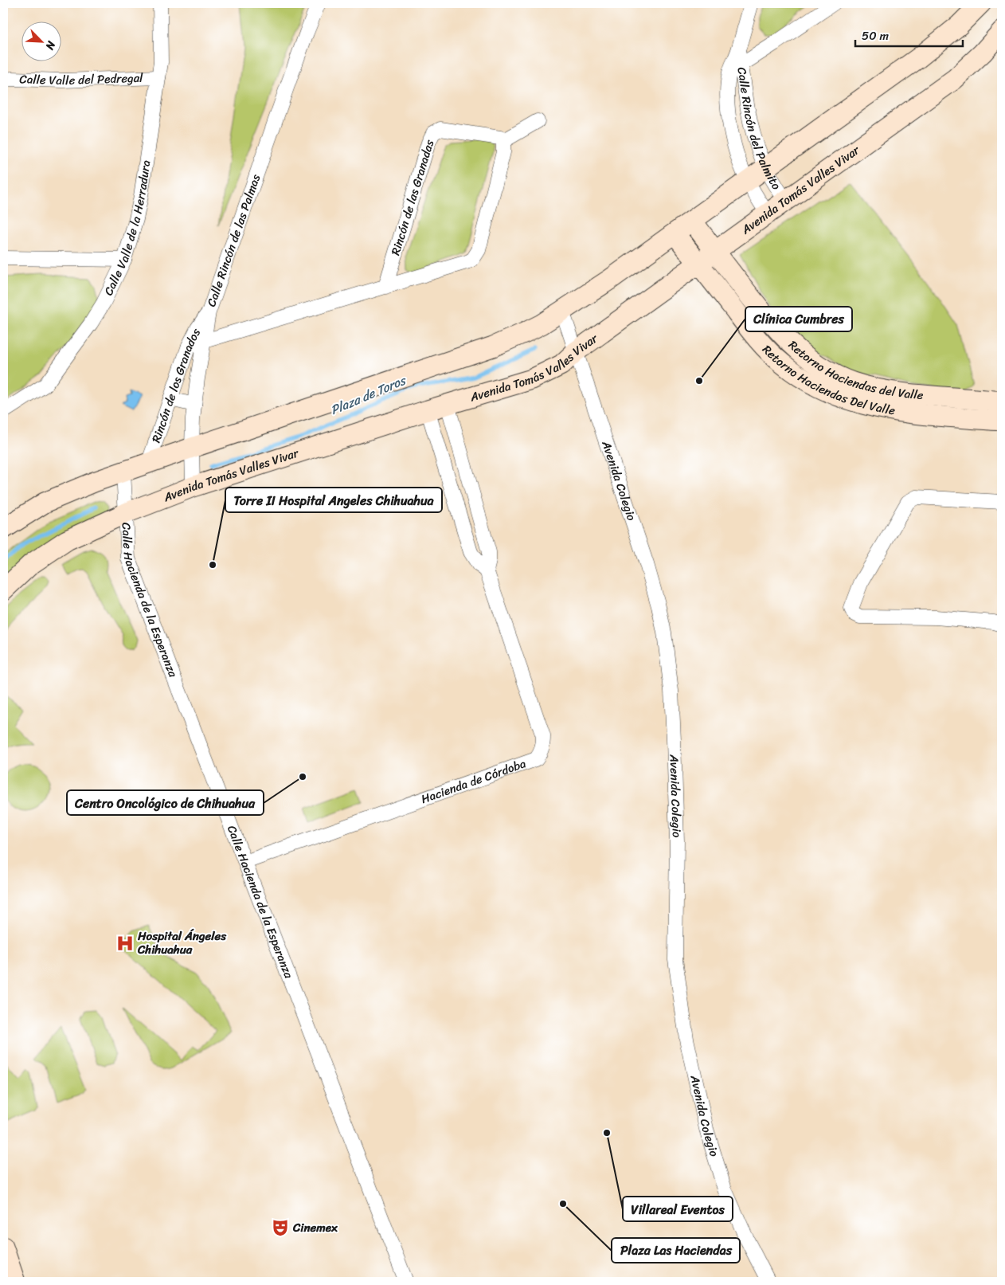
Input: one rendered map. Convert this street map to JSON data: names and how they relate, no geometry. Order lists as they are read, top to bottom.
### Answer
{
  "streets": {
    "main road": ["Avenida Tomás Valles Vivar", "Retorno Haciendas del Valle", "Retorno Haciendas Del Valle"],
    "street": [
      "Calle Valle del Pedregal",
      "Calle Rincón del Palmito",
      "Rincón de las Granadas",
      "Calle Valle de la Herradura",
      "Calle Rincón de las Palmas",
      "Rincón de los Granados",
      "Avenida Colegio",
      "Calle Hacienda de la Esperanza",
      "Hacienda de Córdoba"
    ]
  },
  "crossings": [
    ["Calle Valle del Pedregal", "Calle Valle de la Herradura"],
    ["Calle Rincón del Palmito", "Avenida Tomás Valles Vivar"],
    ["Avenida Tomás Valles Vivar", "Calle Rincón de las Palmas"],
    ["Avenida Tomás Valles Vivar", "Retorno Haciendas del Valle"],
    ["Avenida Tomás Valles Vivar", "Retorno Haciendas Del Valle"],
    ["Avenida Tomás Valles Vivar", "Avenida Colegio"],
    ["Avenida Tomás Valles Vivar", "Calle Hacienda de la Esperanza"],
    ["Avenida Tomás Valles Vivar", "Hacienda de Córdoba"],
    ["Calle Rincón de las Palmas", "Rincón de los Granados"],
    ["Calle Hacienda de la Esperanza", "Hacienda de Córdoba"]
  ],
  "water": ["Plaza de Toros"],
  "places": {
    "other": [
      "Clínica Cumbres",
      "Torre II Hospital Angeles Chihuahua",
      "Centro Oncológico de Chihuahua",
      "Villareal Eventos",
      "Plaza Las Haciendas"
    ],
    "hospital": ["Hospital Ángeles Chihuahua"],
    "theatre": ["Cinemex"]
  },
  "scale_bar": "50 m",
  "north": "bottom right"
}
